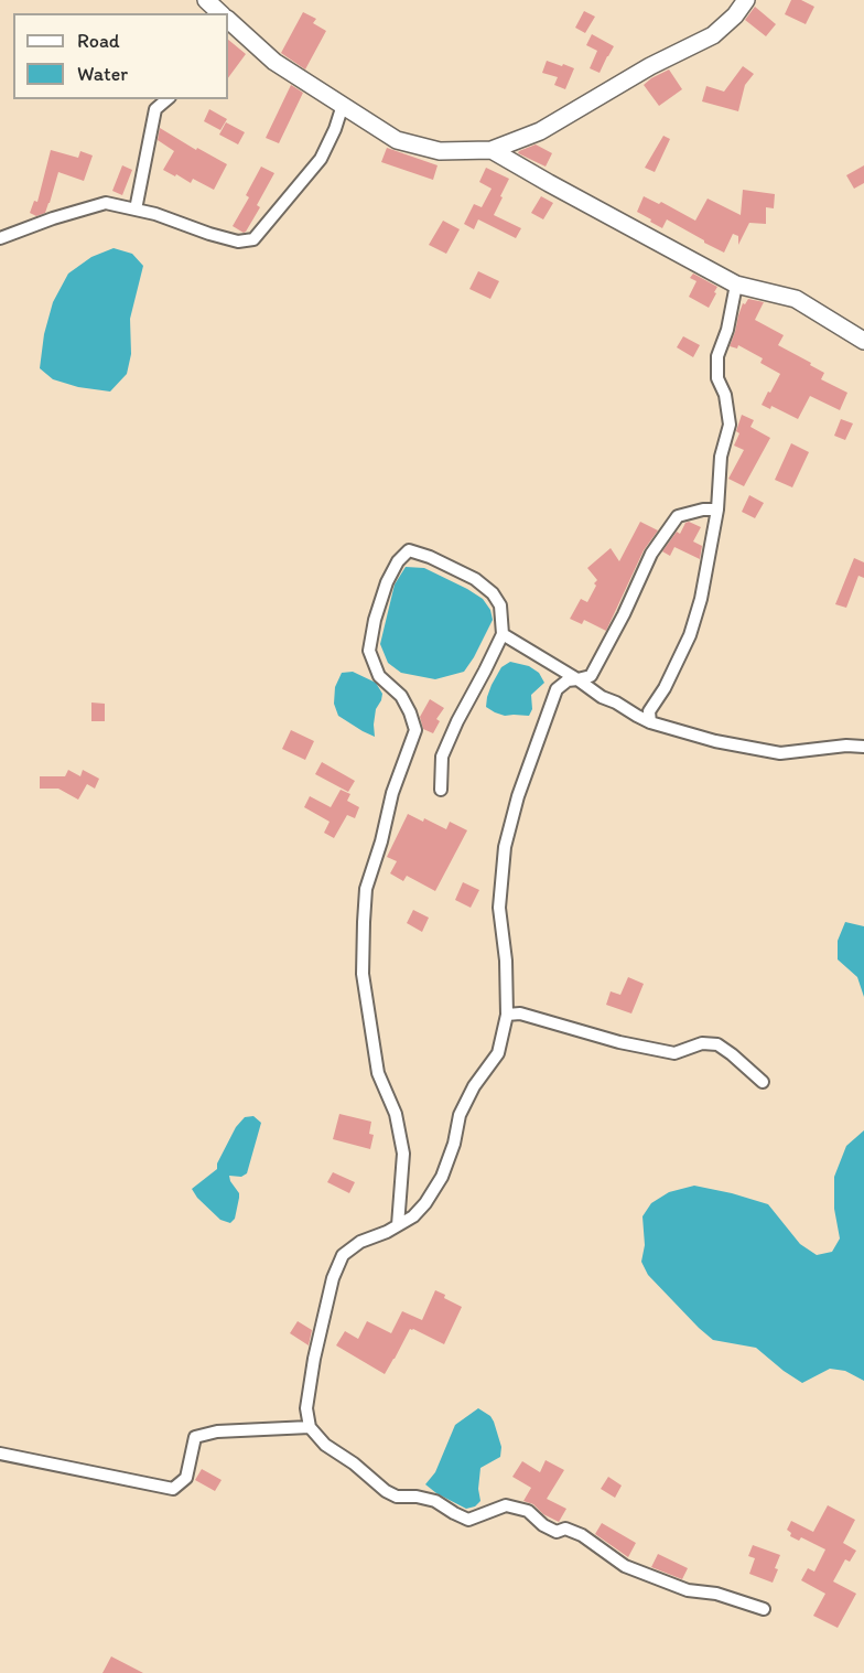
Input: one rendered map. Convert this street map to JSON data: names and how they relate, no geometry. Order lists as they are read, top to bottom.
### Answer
{
  "legend": ["Road", "Water"]
}
